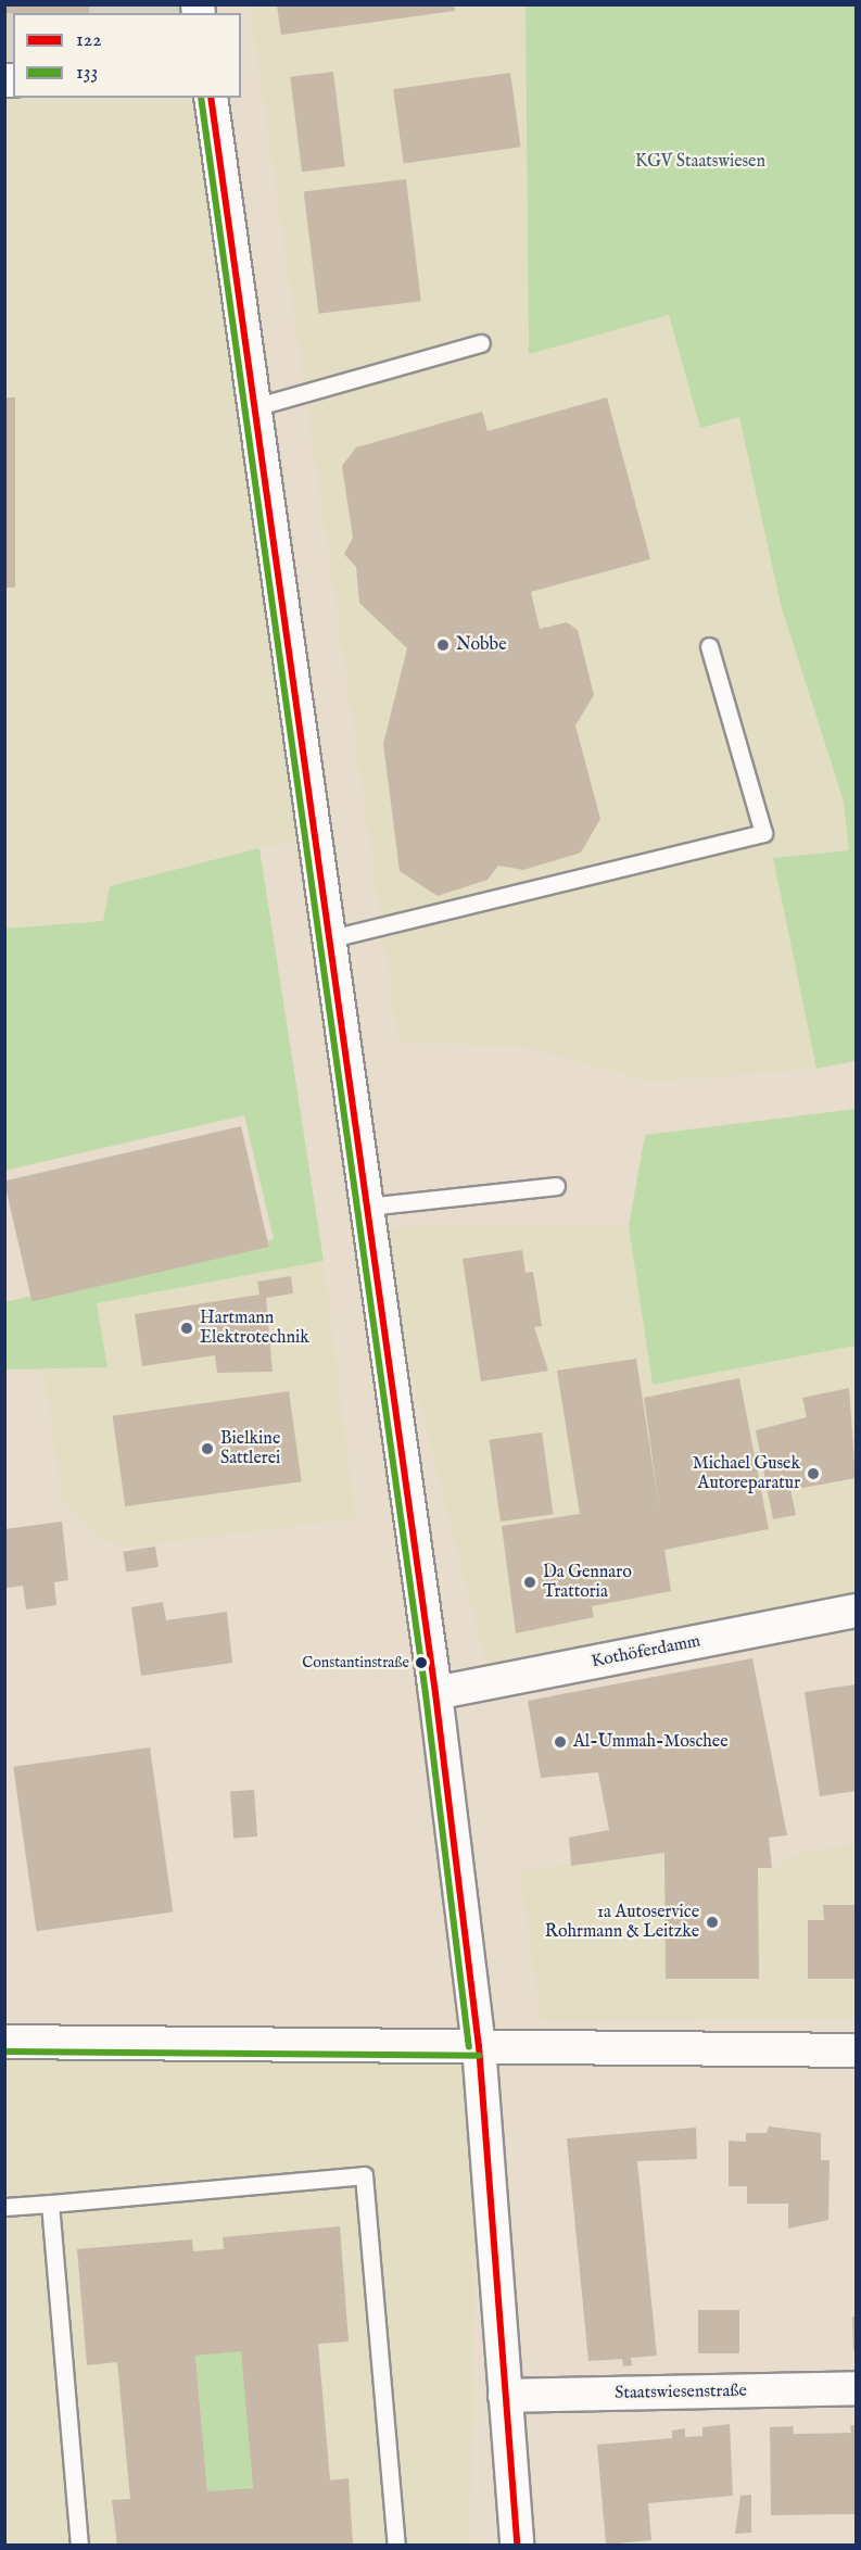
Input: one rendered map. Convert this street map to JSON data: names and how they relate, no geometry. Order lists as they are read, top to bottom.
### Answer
{
  "streets": {
    "street": ["Kothöferdamm", "Staatswiesenstraße"]
  },
  "parks": ["KGV Staatswiesen"],
  "places": [
    "Nobbe",
    "Hartmann Elektrotechnik",
    "Bielkine Sattlerei",
    "Michael Gusek Autoreparatur",
    "Da Gennaro Trattoria",
    "Constantinstraße",
    "Al-Ummah-Moschee",
    "1a Autoservice Rohrmann & Leitzke"
  ],
  "lines": ["transit line 122", "transit line 133"],
  "legend": ["122", "133"]
}
